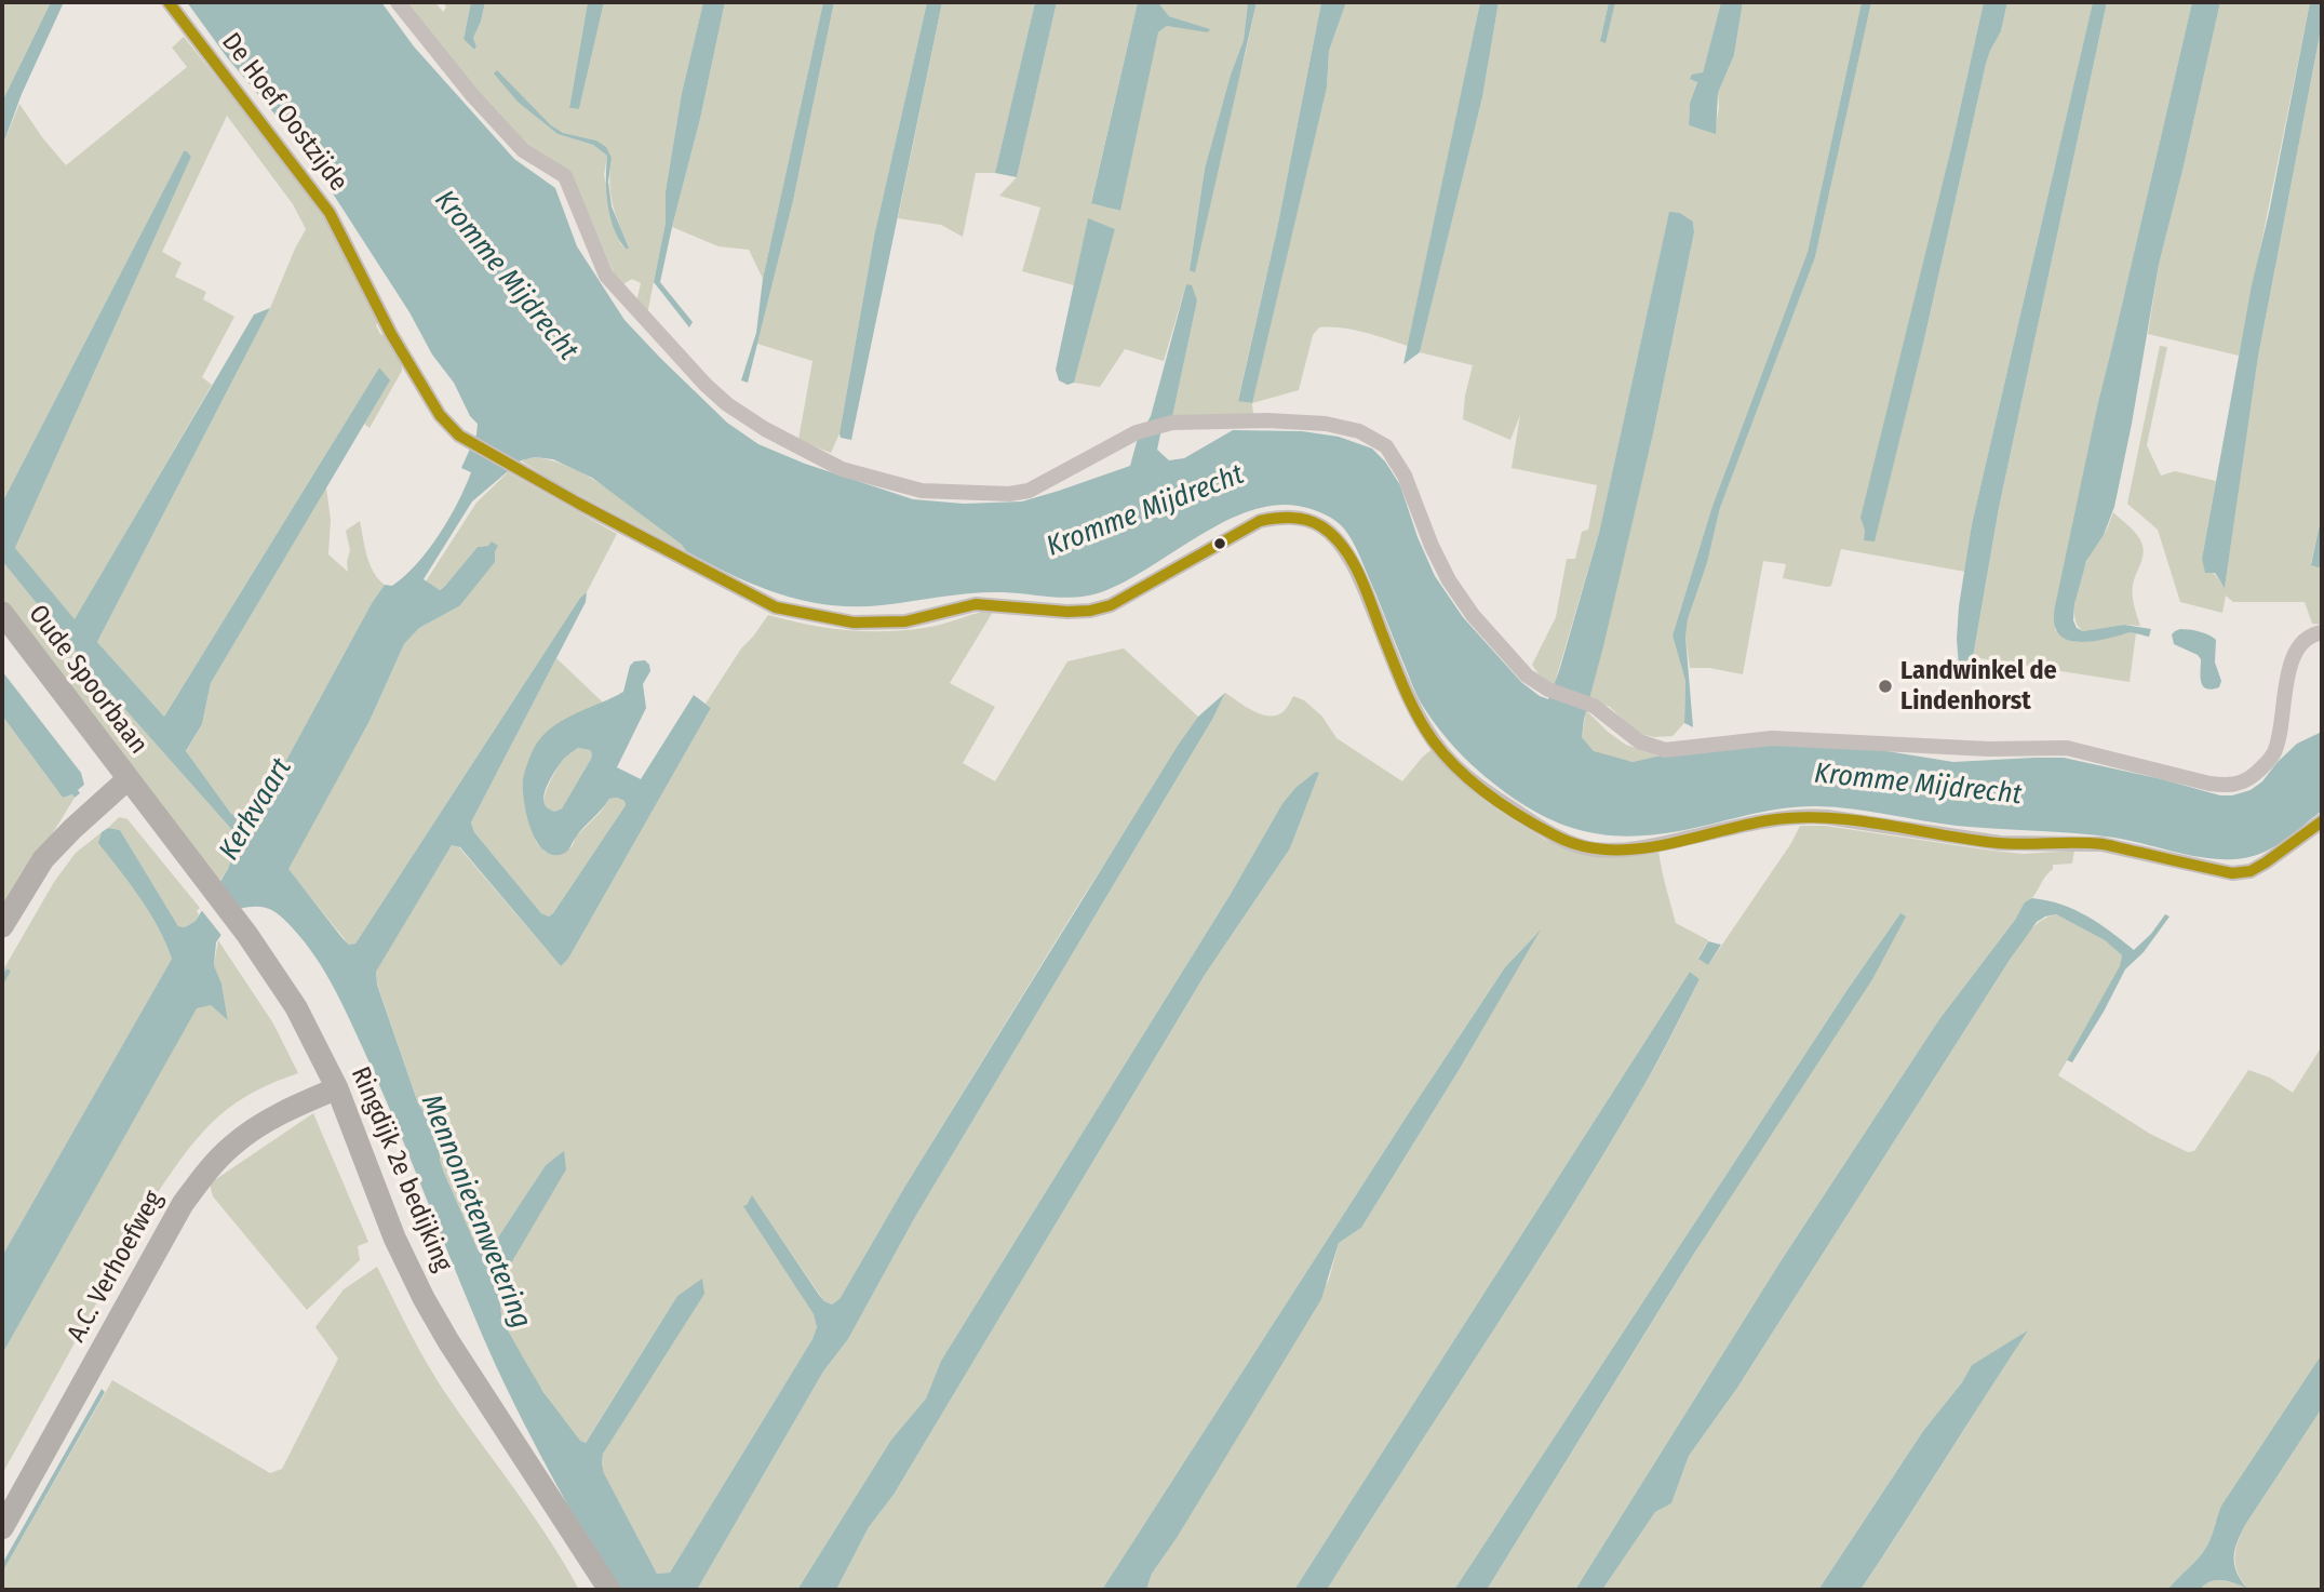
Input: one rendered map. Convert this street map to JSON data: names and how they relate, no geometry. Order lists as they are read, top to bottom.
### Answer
{
  "streets": {
    "street": [
      "De Hoef Oostzijde",
      "Oude Spoorbaan",
      "Ringdijk 2e bedijking",
      "A.C. Verhoefweg"
    ]
  },
  "crossings": [
    ["Oude Spoorbaan", "Ringdijk 2e bedijking"],
    ["Ringdijk 2e bedijking", "A.C. Verhoefweg"]
  ],
  "water": ["Kromme Mijdrecht", "Kerkvaart", "Mennonietenwetering"],
  "places": ["Landwinkel de Lindenhorst"]
}
